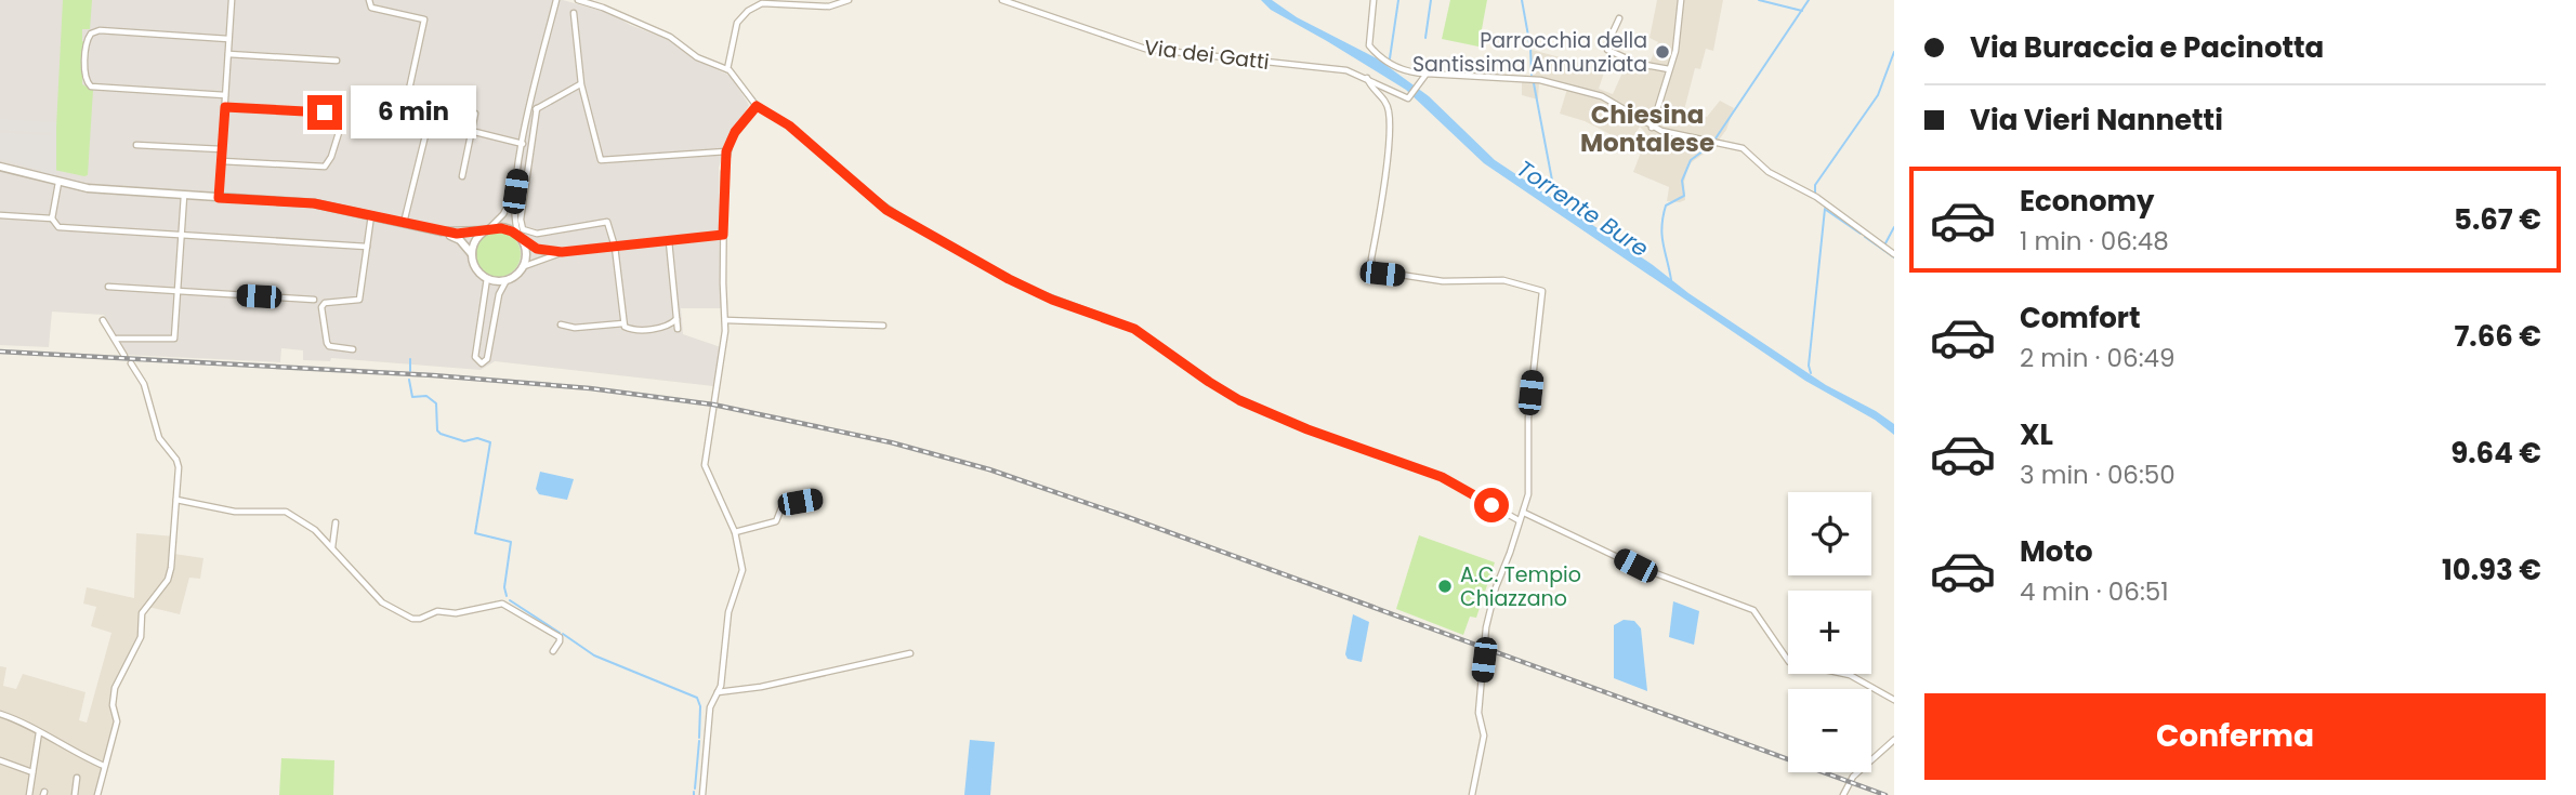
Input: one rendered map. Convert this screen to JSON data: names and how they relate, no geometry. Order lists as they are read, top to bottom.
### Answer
{
  "streets": {
    "street": ["Via dei Gatti"]
  },
  "districts": ["Chiesina Montalese"],
  "water": ["Torrente Bure"],
  "places": ["Parrocchia della Santissima Annunziata", "A.C. Tempio Chiazzano"],
  "page": {
    "banner": ["Via Buraccia e Pacinotta", "Via Vieri Nannetti"],
    "bubble": "6 min",
    "list": [
      {
        "name": "Economy",
        "note": "1 min · 06:48",
        "value": "5.67 €"
      },
      {
        "name": "Comfort",
        "note": "2 min · 06:49",
        "value": "7.66 €"
      },
      {
        "name": "XL",
        "note": "3 min · 06:50",
        "value": "9.64 €"
      },
      {
        "name": "Moto",
        "note": "4 min · 06:51",
        "value": "10.93 €"
      }
    ],
    "map_buttons": ["+", "−"],
    "buttons": "Conferma"
  }
}
